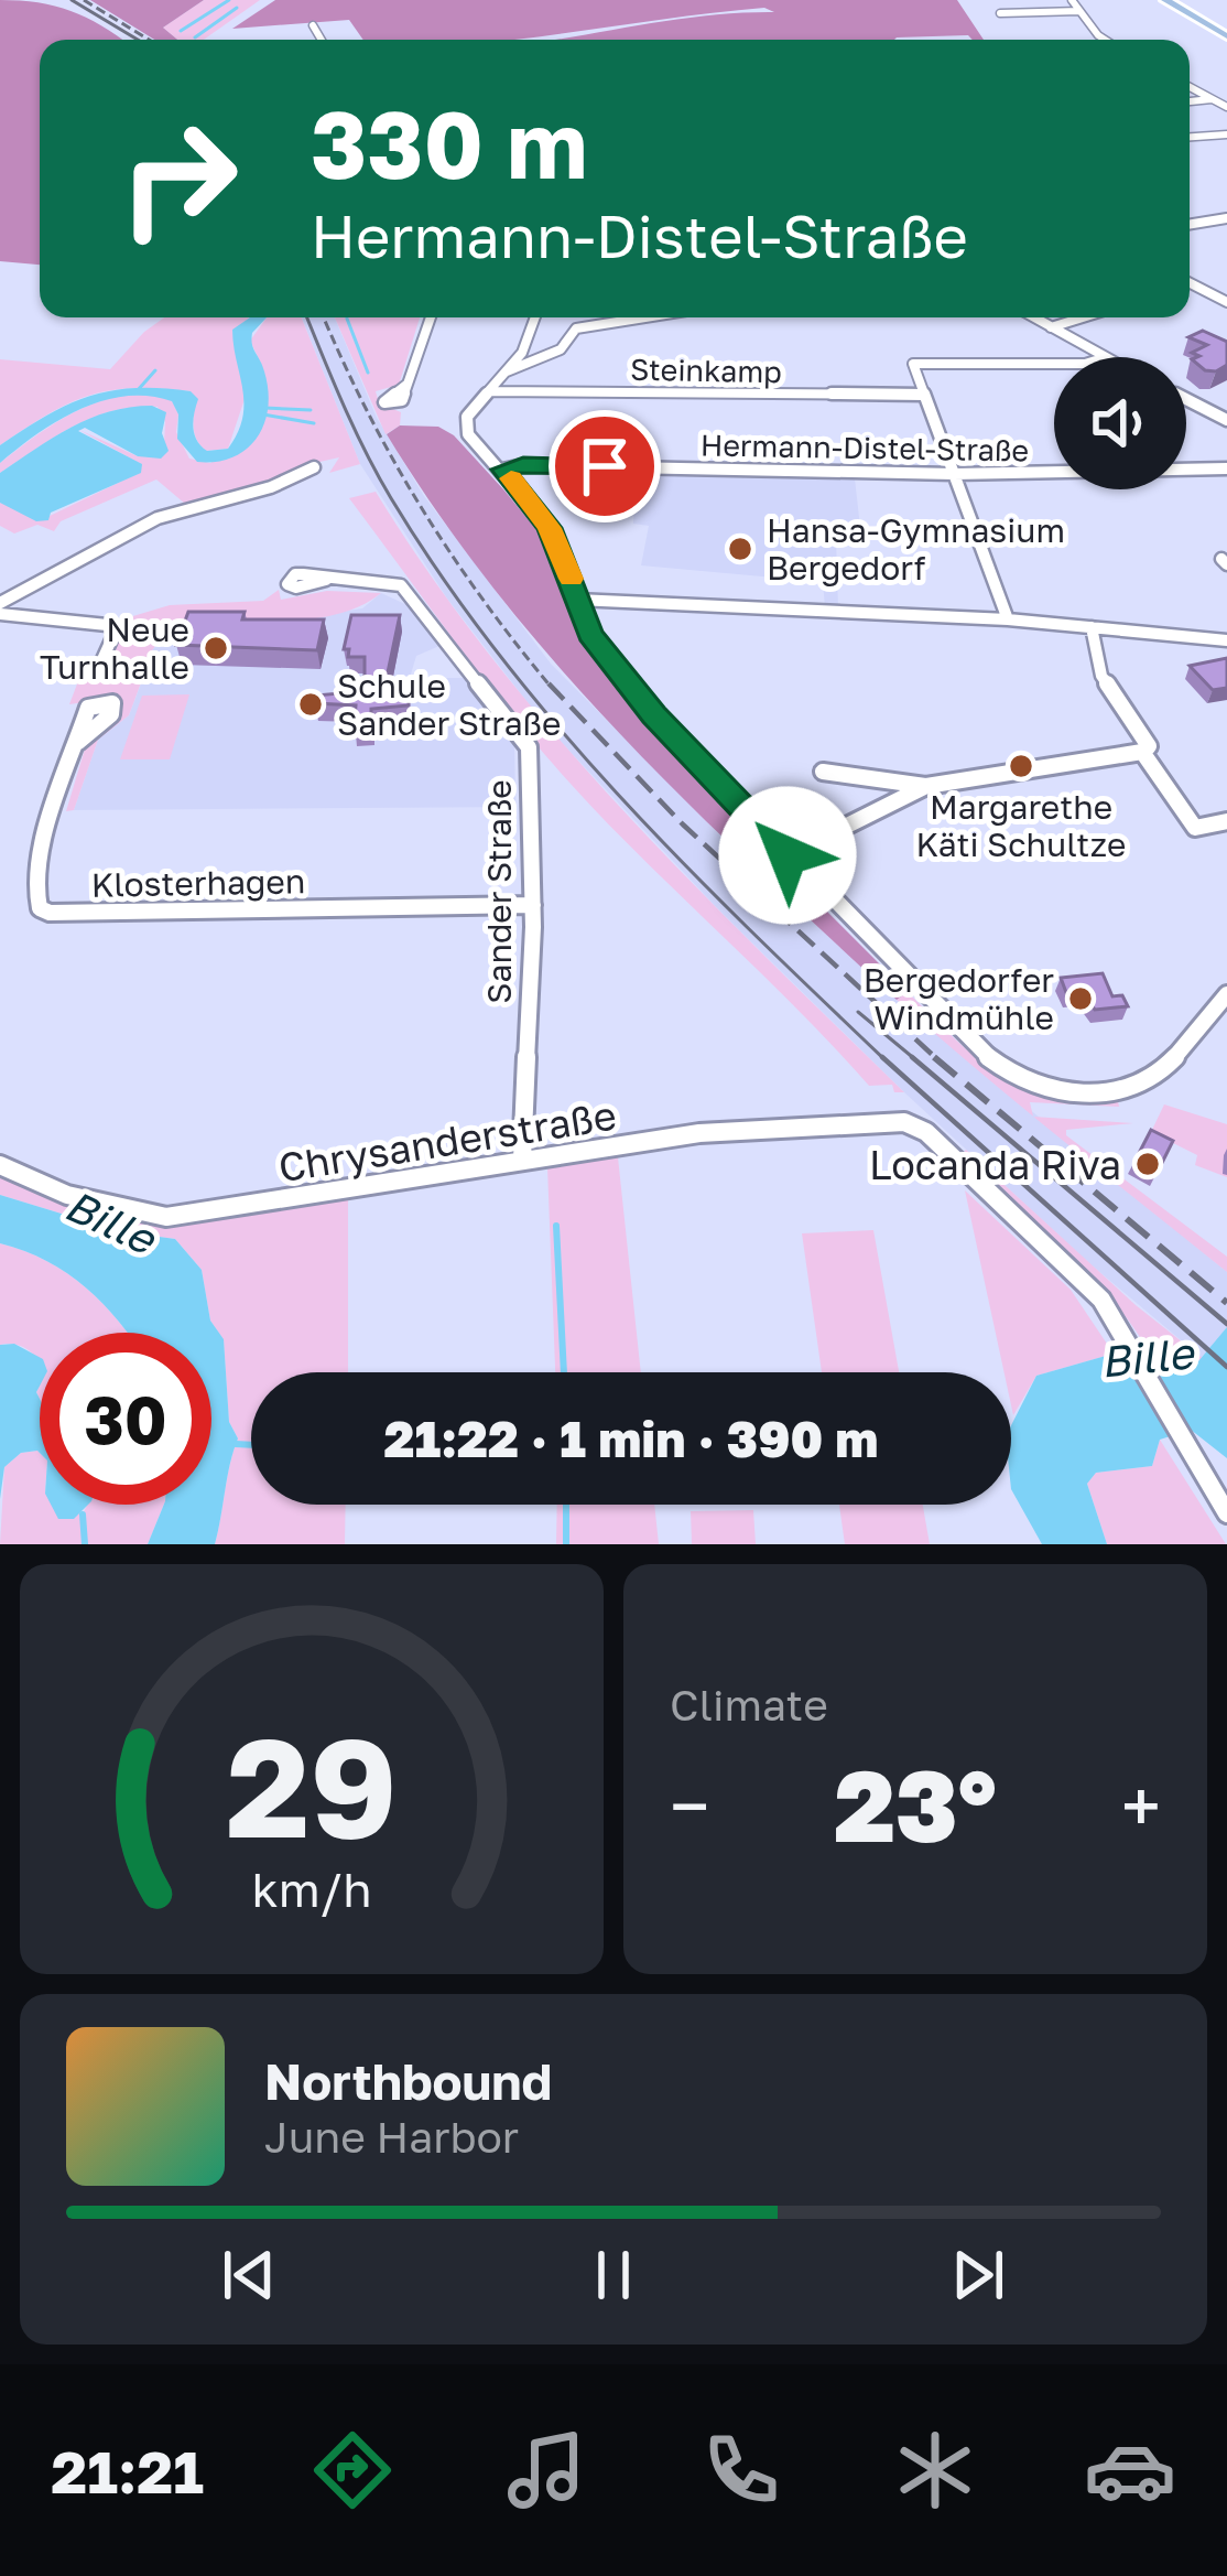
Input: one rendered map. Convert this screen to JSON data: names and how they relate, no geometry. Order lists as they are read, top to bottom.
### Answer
{
  "streets": {
    "street": [
      "Steinkamp",
      "Hermann-Distel-Straße",
      "Klosterhagen",
      "Sander Straße",
      "Chrysanderstraße"
    ]
  },
  "crossings": [
    ["Klosterhagen", "Sander Straße"],
    ["Sander Straße", "Chrysanderstraße"]
  ],
  "water": ["Bille"],
  "places": [
    "Hansa-Gymnasium Bergedorf",
    "Neue Turnhalle",
    "Schule Sander Straße",
    "Margarethe Käti Schultze",
    "Bergedorfer Windmühle",
    "Locanda Riva"
  ],
  "page": {
    "turn": ["330 m", "Hermann-Distel-Straße"],
    "limit": "30",
    "trip": "21:22 · 1 min · 390 m",
    "tile": "Climate",
    "heat": ["−", "23°", "+"],
    "song": ["Northbound", "June Harbor"],
    "tabs": "21:21",
    "gauge": ["29", "km/h"]
  }
}
